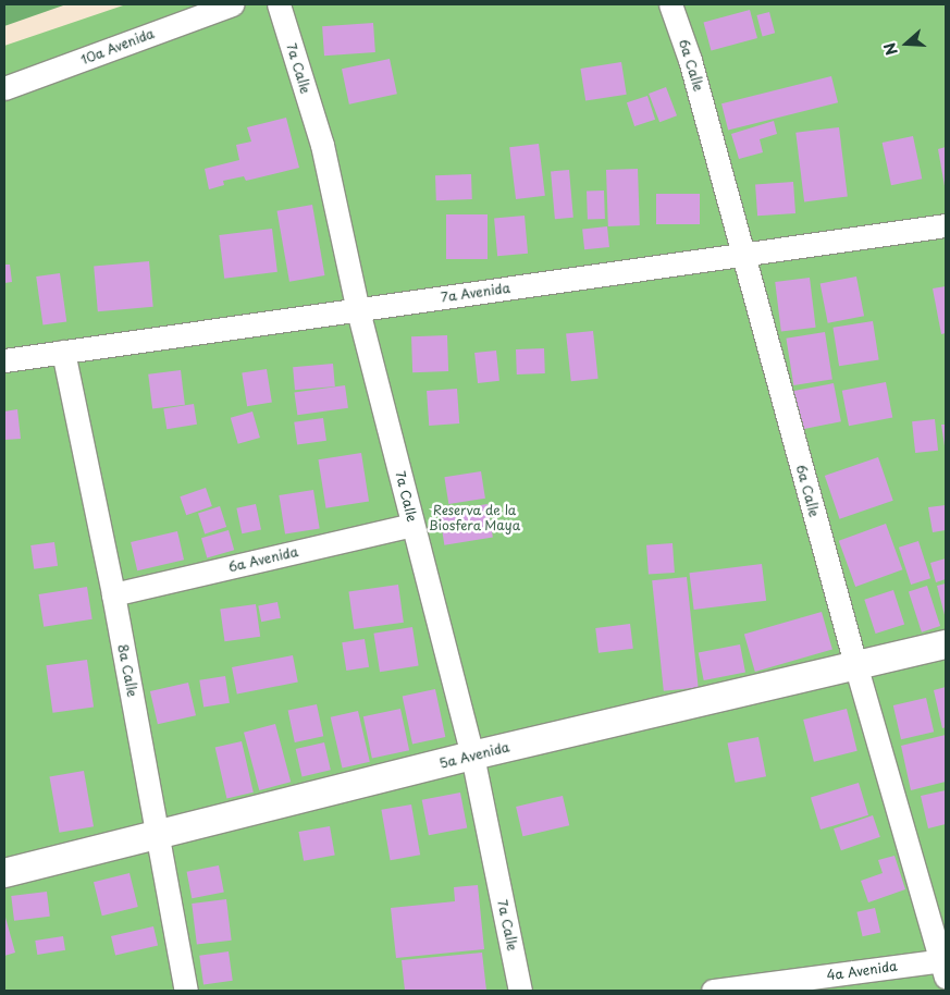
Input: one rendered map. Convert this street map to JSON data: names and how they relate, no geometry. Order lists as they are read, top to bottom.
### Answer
{
  "streets": {
    "street": [
      "10a Avenida",
      "6a Calle",
      "7a Calle",
      "7a Avenida",
      "6a Avenida",
      "8a Calle",
      "5a Avenida",
      "4a Avenida"
    ]
  },
  "crossings": [
    ["6a Calle", "7a Avenida"],
    ["6a Calle", "5a Avenida"],
    ["6a Calle", "4a Avenida"],
    ["7a Calle", "7a Avenida"],
    ["7a Calle", "6a Avenida"],
    ["7a Calle", "5a Avenida"],
    ["7a Avenida", "8a Calle"],
    ["6a Avenida", "8a Calle"],
    ["8a Calle", "5a Avenida"]
  ],
  "parks": ["Reserva de la Biosfera Maya"],
  "north": "left"
}
